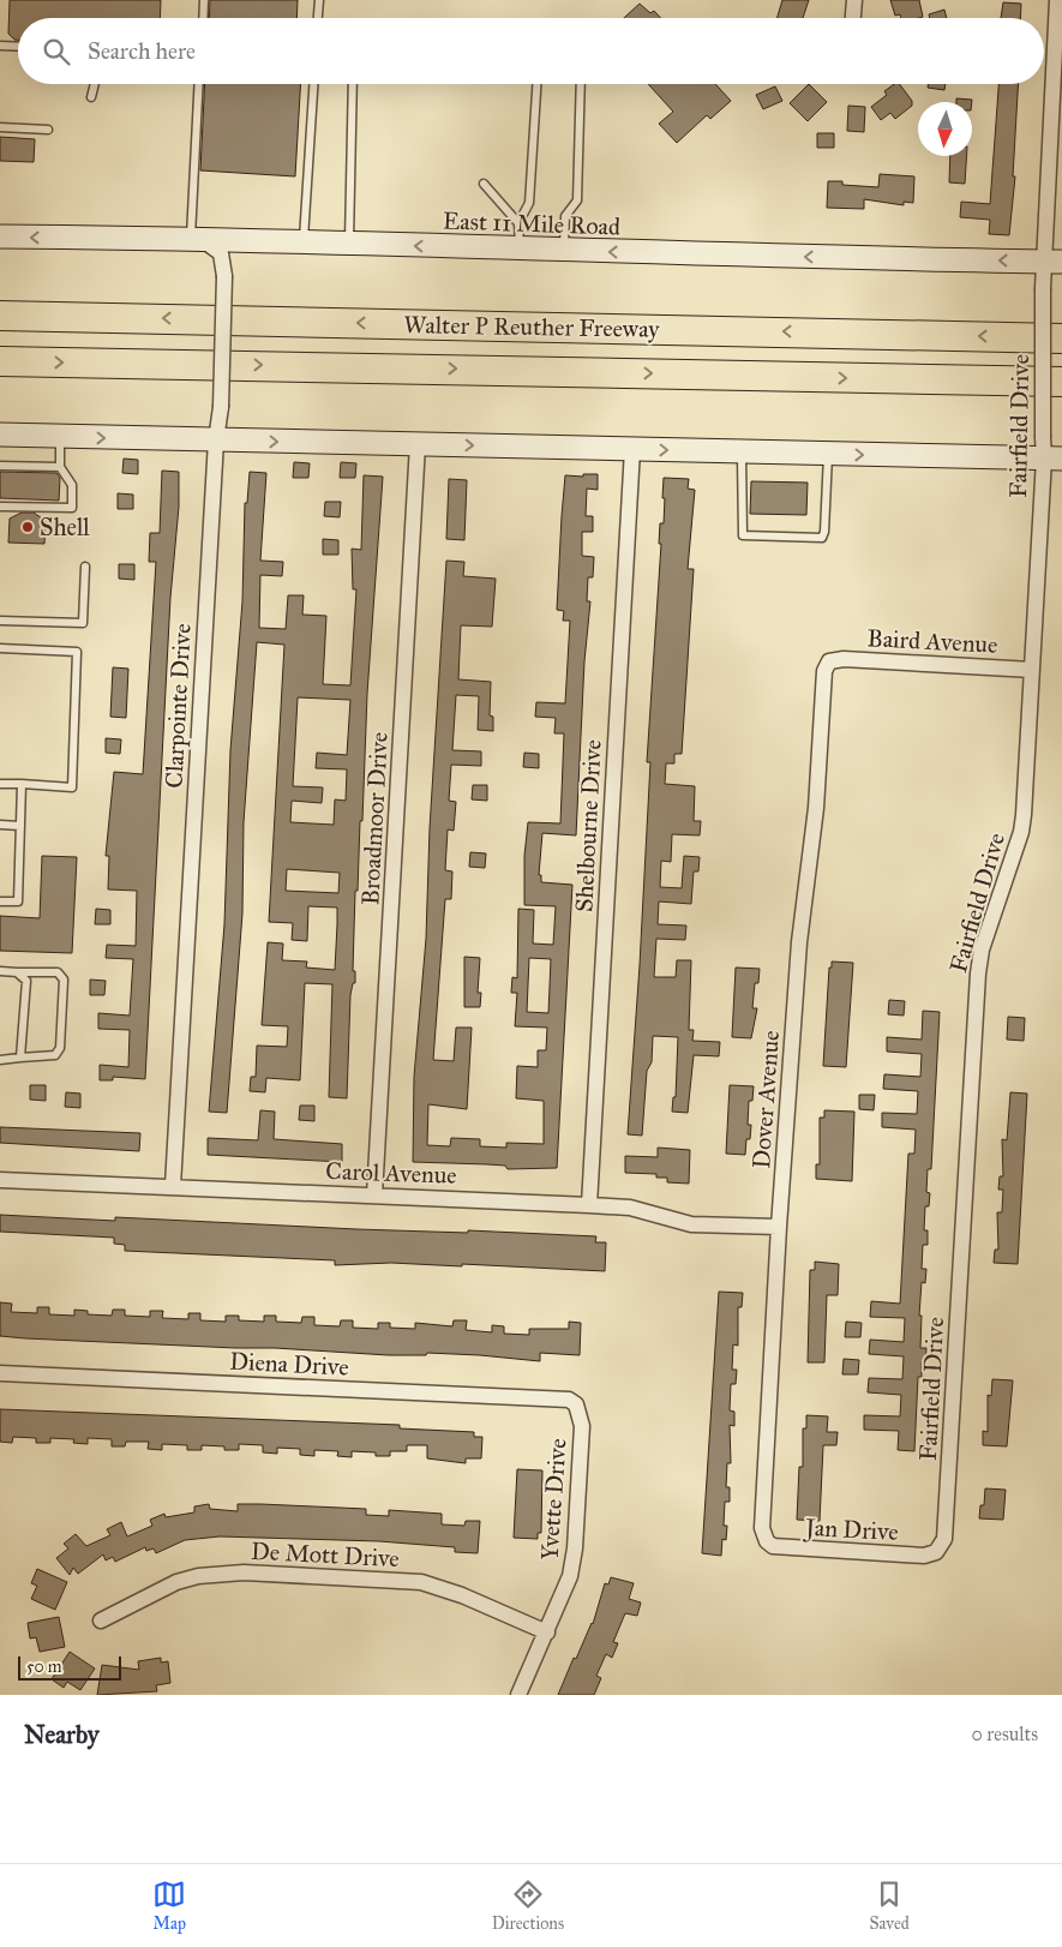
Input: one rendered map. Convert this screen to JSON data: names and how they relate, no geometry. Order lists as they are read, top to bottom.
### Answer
{
  "streets": {
    "highway": ["Walter P Reuther Freeway"],
    "main road": ["East 11 Mile Road"],
    "street": [
      "Fairfield Drive",
      "Baird Avenue",
      "Clarpointe Drive",
      "Broadmoor Drive",
      "Shelbourne Drive",
      "Dover Avenue",
      "Carol Avenue",
      "Diena Drive",
      "Yvette Drive",
      "Jan Drive",
      "De Mott Drive"
    ]
  },
  "crossings": [
    ["East 11 Mile Road", "Fairfield Drive"],
    ["East 11 Mile Road", "Clarpointe Drive"],
    ["Fairfield Drive", "Baird Avenue"],
    ["Fairfield Drive", "Jan Drive"],
    ["Baird Avenue", "Dover Avenue"],
    ["Clarpointe Drive", "Carol Avenue"],
    ["Broadmoor Drive", "Carol Avenue"],
    ["Shelbourne Drive", "Carol Avenue"],
    ["Dover Avenue", "Carol Avenue"],
    ["Dover Avenue", "Jan Drive"],
    ["Diena Drive", "Yvette Drive"],
    ["Yvette Drive", "De Mott Drive"]
  ],
  "places": ["Shell"],
  "scale_bar": "50 m",
  "north": "bottom",
  "page": {
    "search": "Search here",
    "scale": "50 m",
    "heading": ["Nearby", "0 results"],
    "nav": ["Map", "Directions", "Saved"]
  }
}
